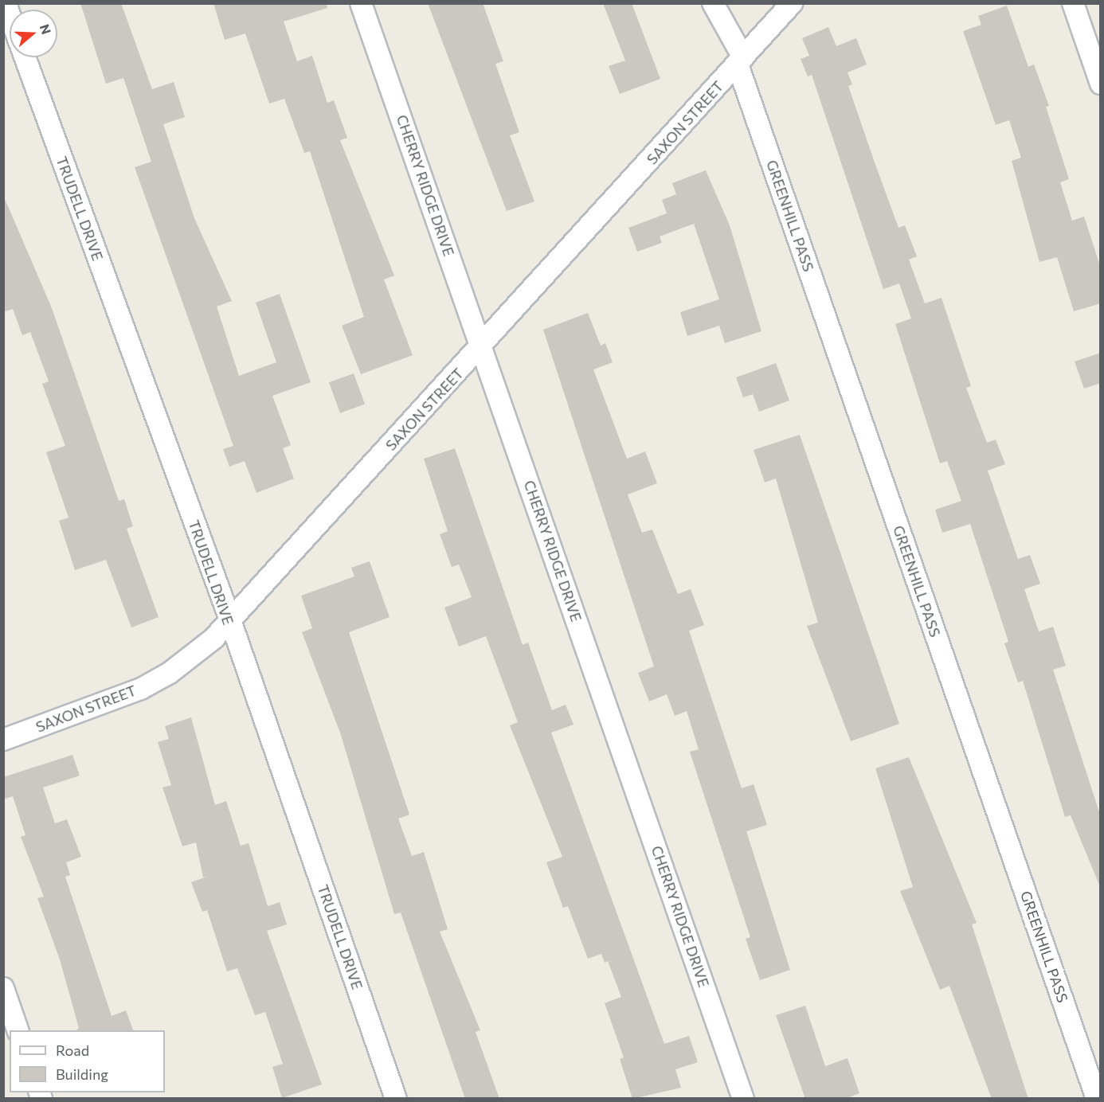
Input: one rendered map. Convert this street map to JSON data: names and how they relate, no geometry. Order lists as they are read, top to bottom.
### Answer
{
  "streets": {
    "street": [
      "SAXON STREET",
      "CHERRY RIDGE DRIVE",
      "TRUDELL DRIVE",
      "GREENHILL PASS"
    ]
  },
  "crossings": [
    ["SAXON STREET", "CHERRY RIDGE DRIVE"],
    ["SAXON STREET", "TRUDELL DRIVE"],
    ["SAXON STREET", "GREENHILL PASS"]
  ],
  "legend": ["Road", "Building"],
  "north": "right"
}
